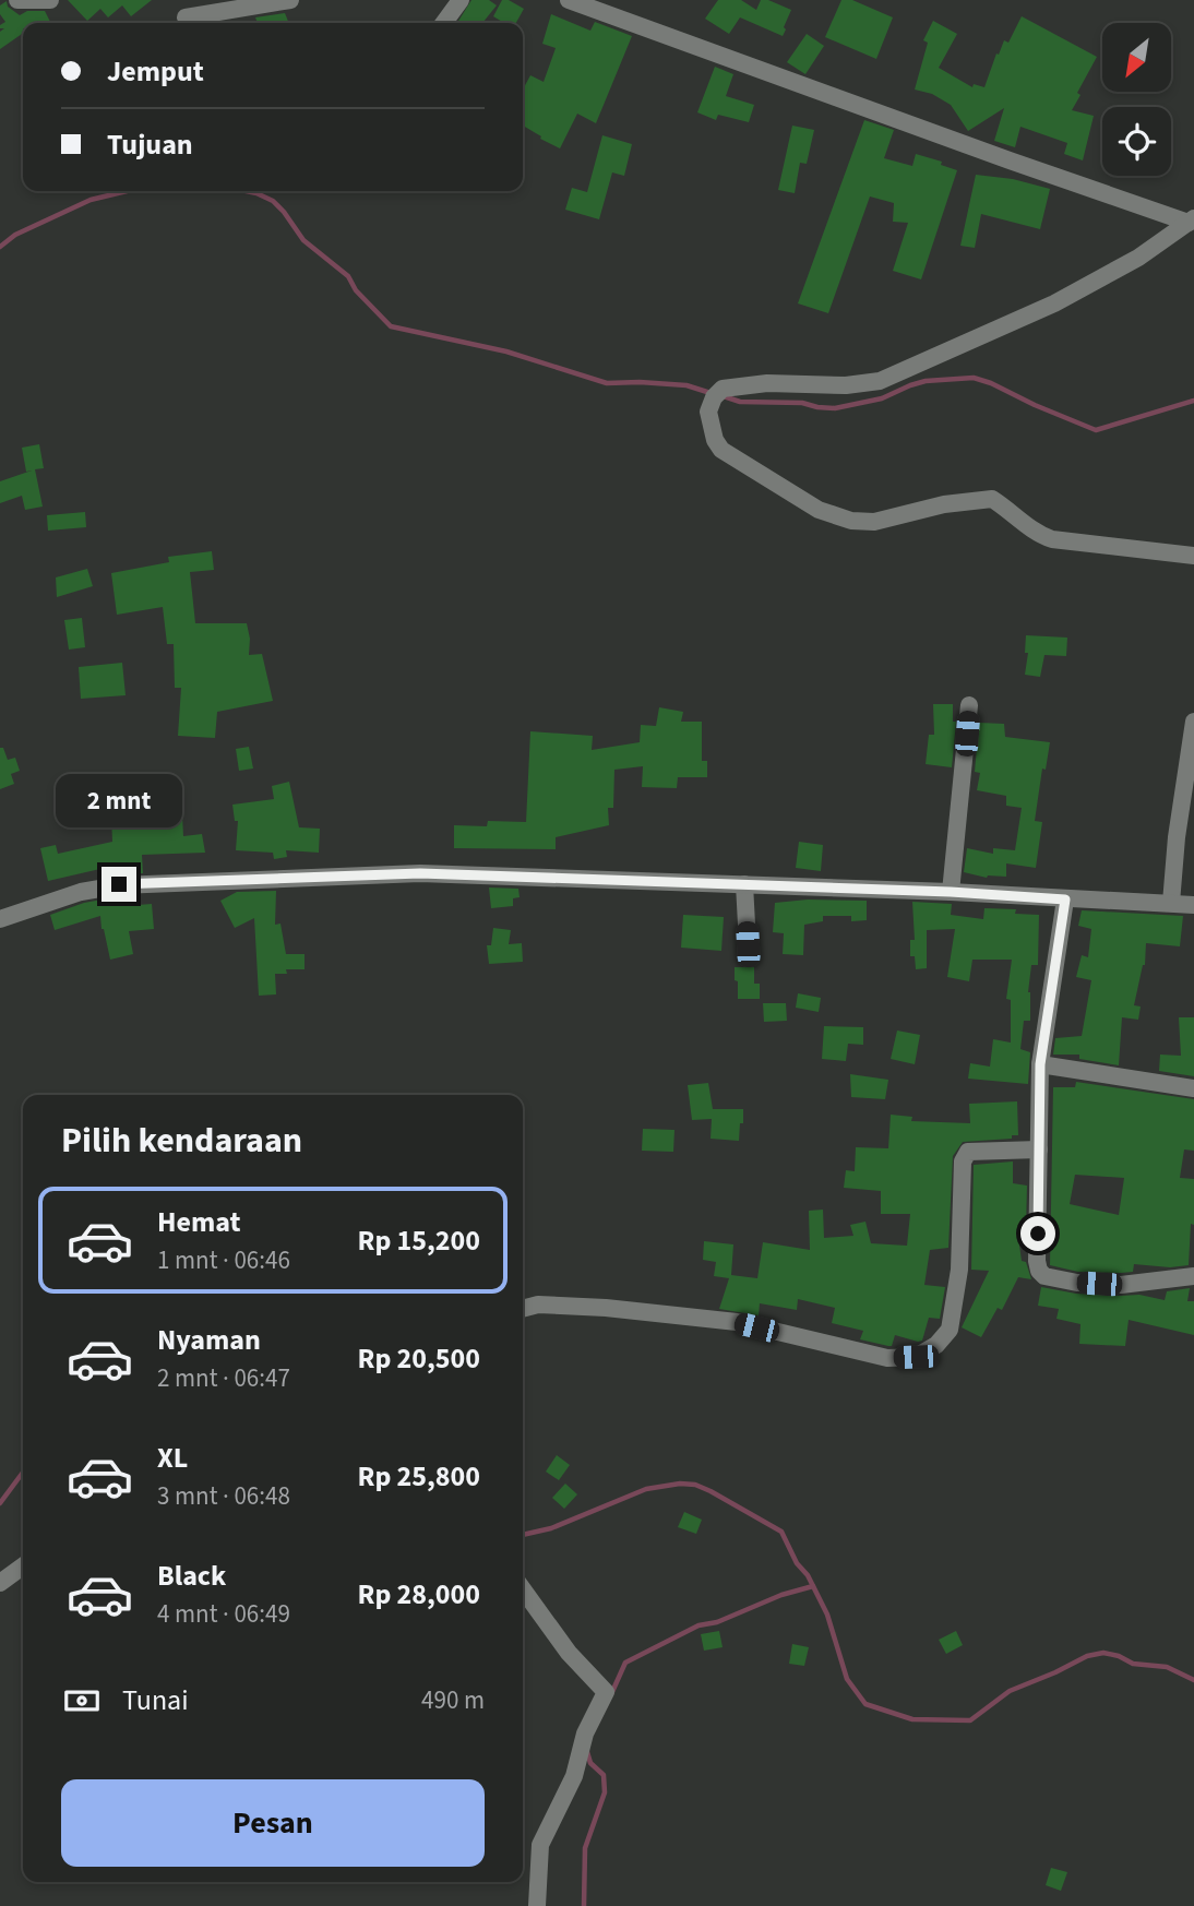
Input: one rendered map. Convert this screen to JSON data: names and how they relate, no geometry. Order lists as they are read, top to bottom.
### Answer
{
  "north": "bottom left",
  "page": {
    "banner": ["Jemput", "Tujuan"],
    "bubble": "2 mnt",
    "heading": "Pilih kendaraan",
    "list": [
      {
        "name": "Hemat",
        "note": "1 mnt · 06:46",
        "value": "Rp 15,200"
      },
      {
        "name": "Nyaman",
        "note": "2 mnt · 06:47",
        "value": "Rp 20,500"
      },
      {
        "name": "XL",
        "note": "3 mnt · 06:48",
        "value": "Rp 25,800"
      },
      {
        "name": "Black",
        "note": "4 mnt · 06:49",
        "value": "Rp 28,000"
      }
    ],
    "pay": ["Tunai", "490 m"],
    "buttons": "Pesan"
  }
}
